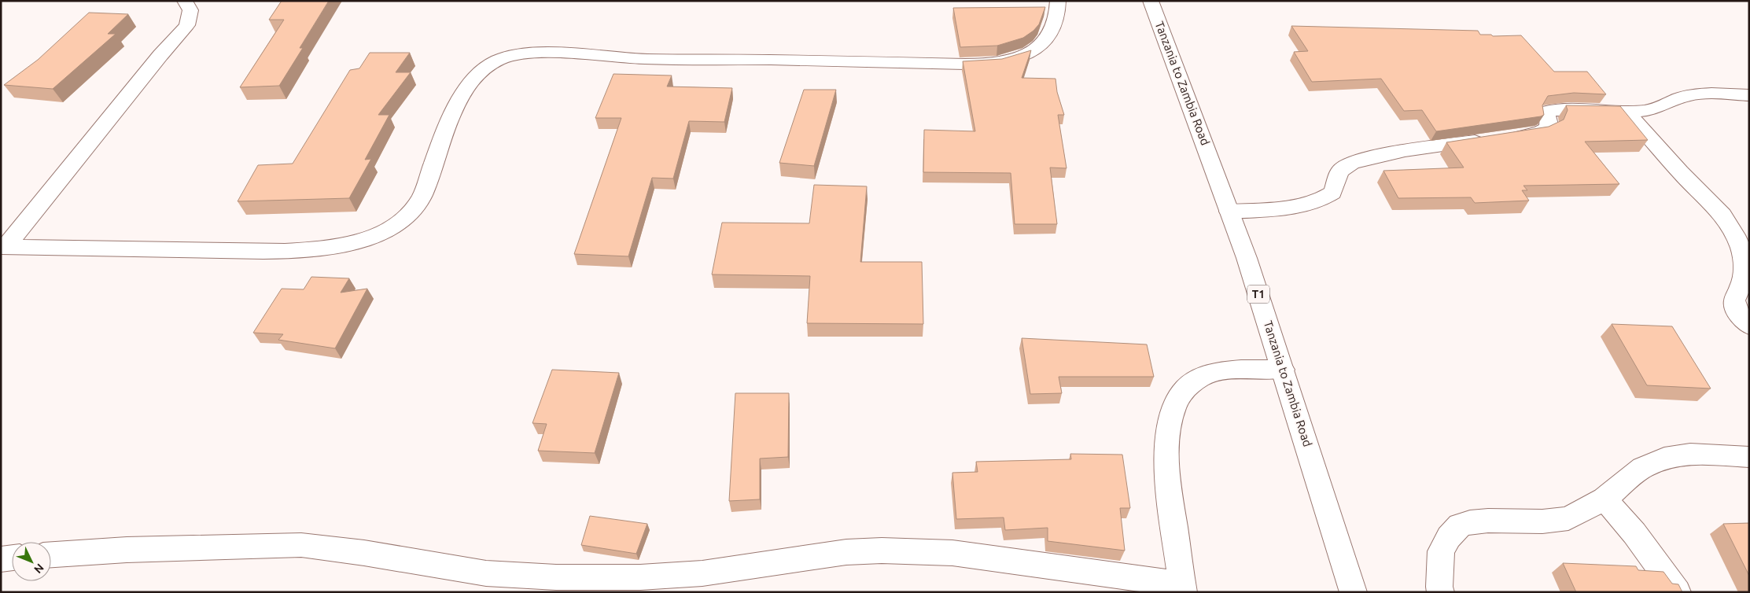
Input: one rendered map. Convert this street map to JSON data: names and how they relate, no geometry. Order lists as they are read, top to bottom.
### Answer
{
  "streets": {
    "main road": ["Tanzania to Zambia Road", "T1"]
  },
  "north": "bottom right"
}
